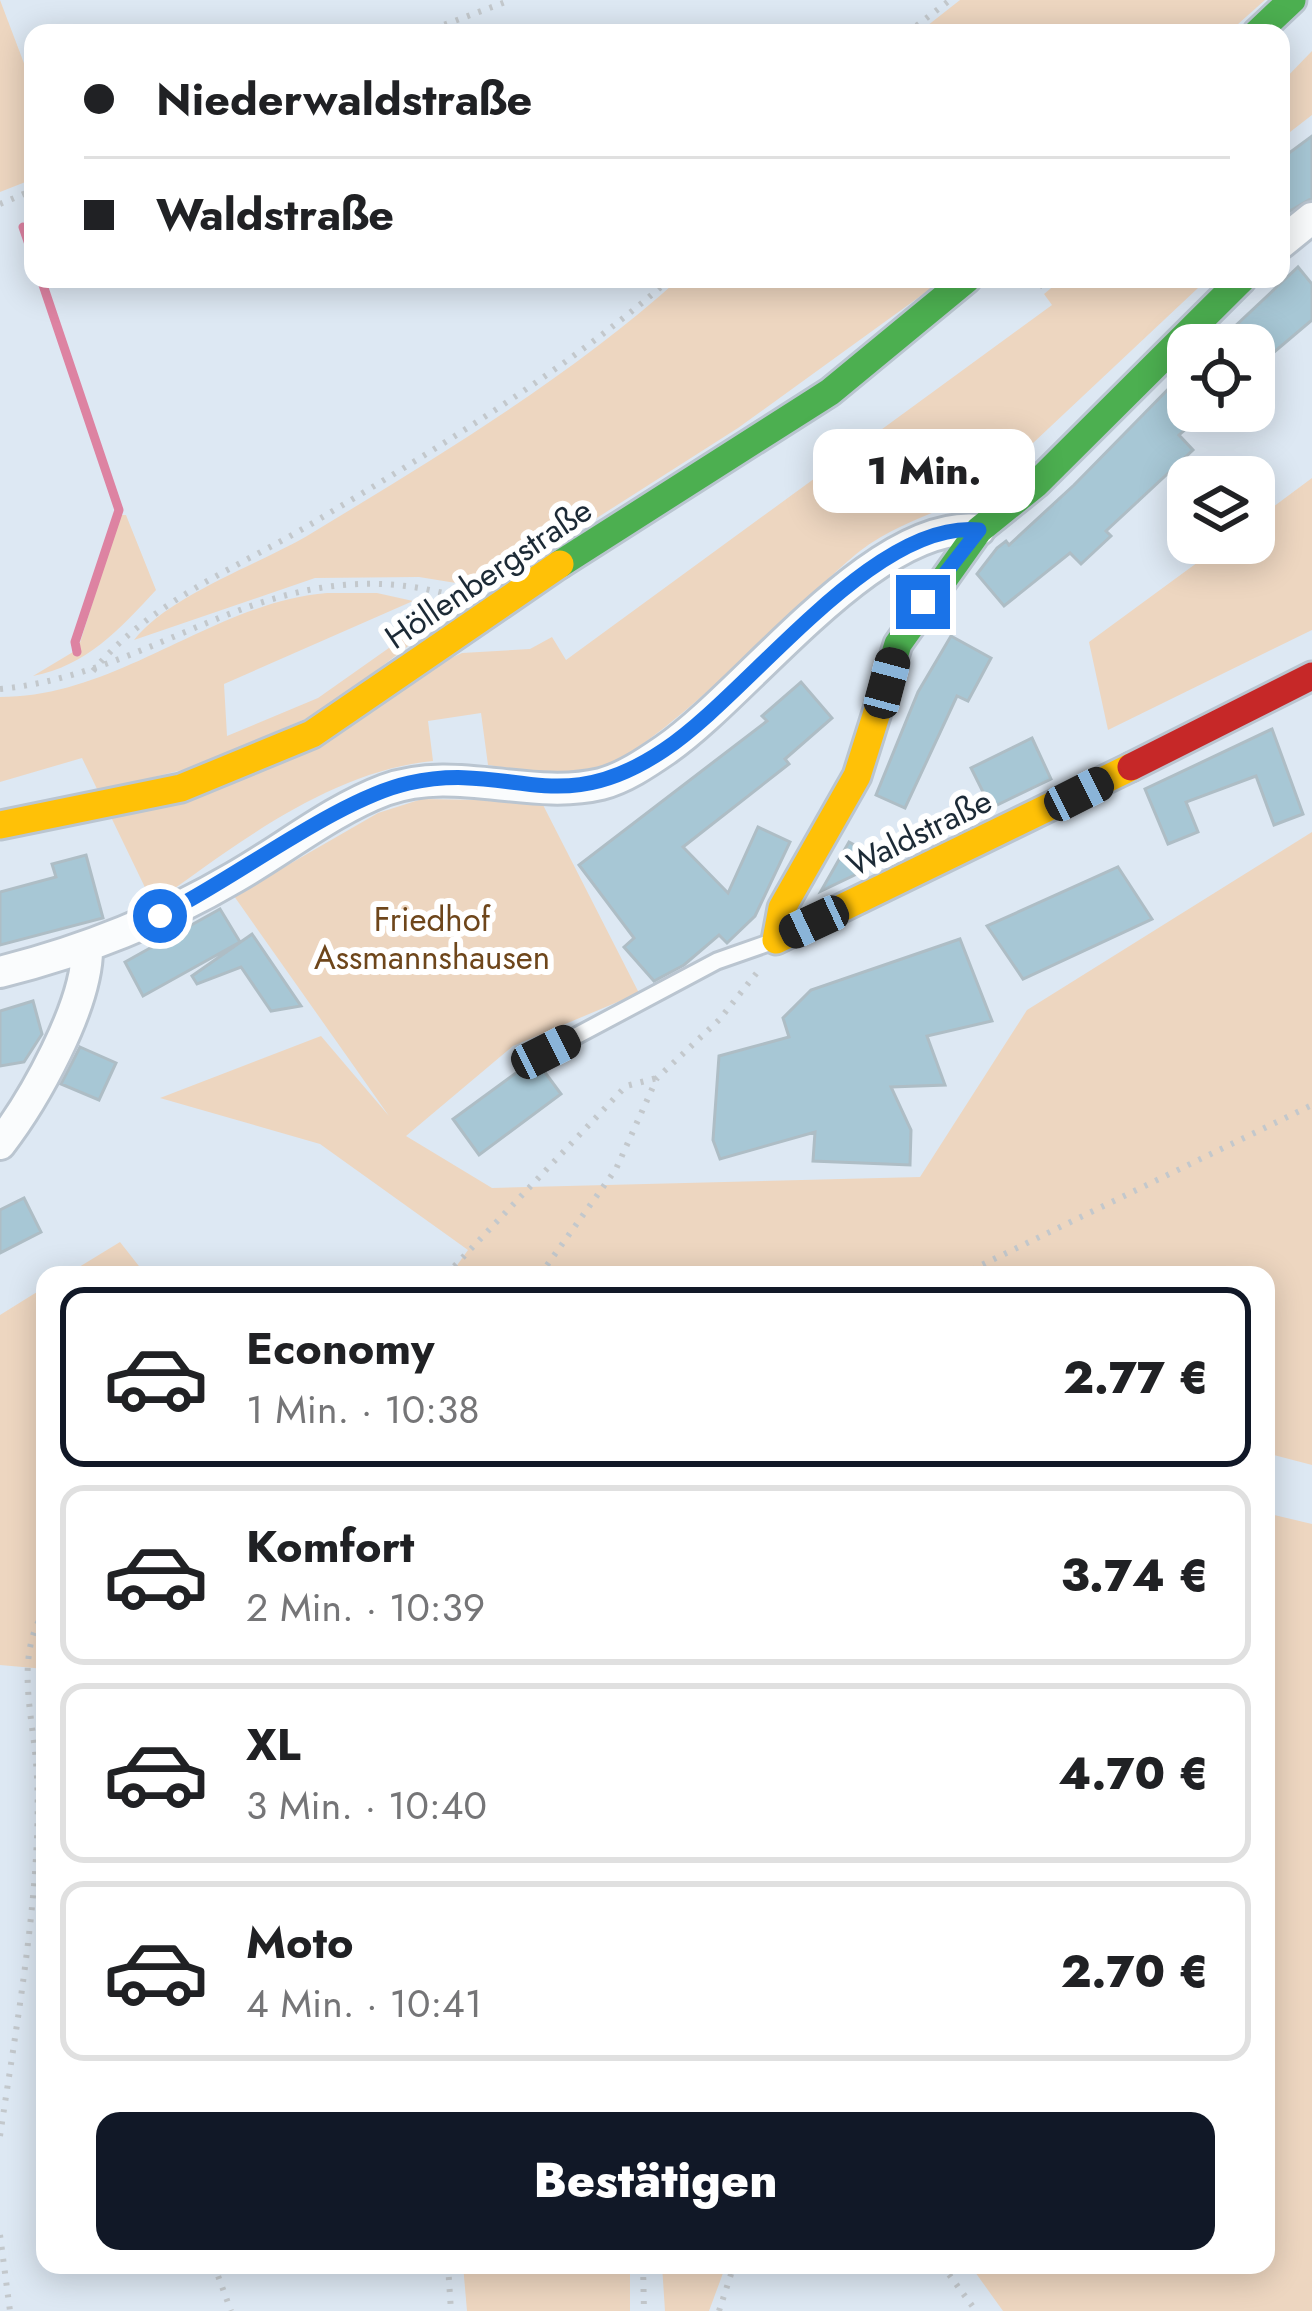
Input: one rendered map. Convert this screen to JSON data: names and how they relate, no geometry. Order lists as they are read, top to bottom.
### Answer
{
  "streets": {
    "street": ["Höllenbergstraße", "Waldstraße"]
  },
  "parks": ["Friedhof Assmannshausen"],
  "page": {
    "banner": ["Niederwaldstraße", "Waldstraße"],
    "bubble": "1 Min.",
    "list": [
      {
        "name": "Economy",
        "note": "1 Min. · 10:38",
        "value": "2.77 €"
      },
      {
        "name": "Komfort",
        "note": "2 Min. · 10:39",
        "value": "3.74 €"
      },
      {
        "name": "XL",
        "note": "3 Min. · 10:40",
        "value": "4.70 €"
      },
      {
        "name": "Moto",
        "note": "4 Min. · 10:41",
        "value": "2.70 €"
      }
    ],
    "buttons": "Bestätigen"
  }
}
